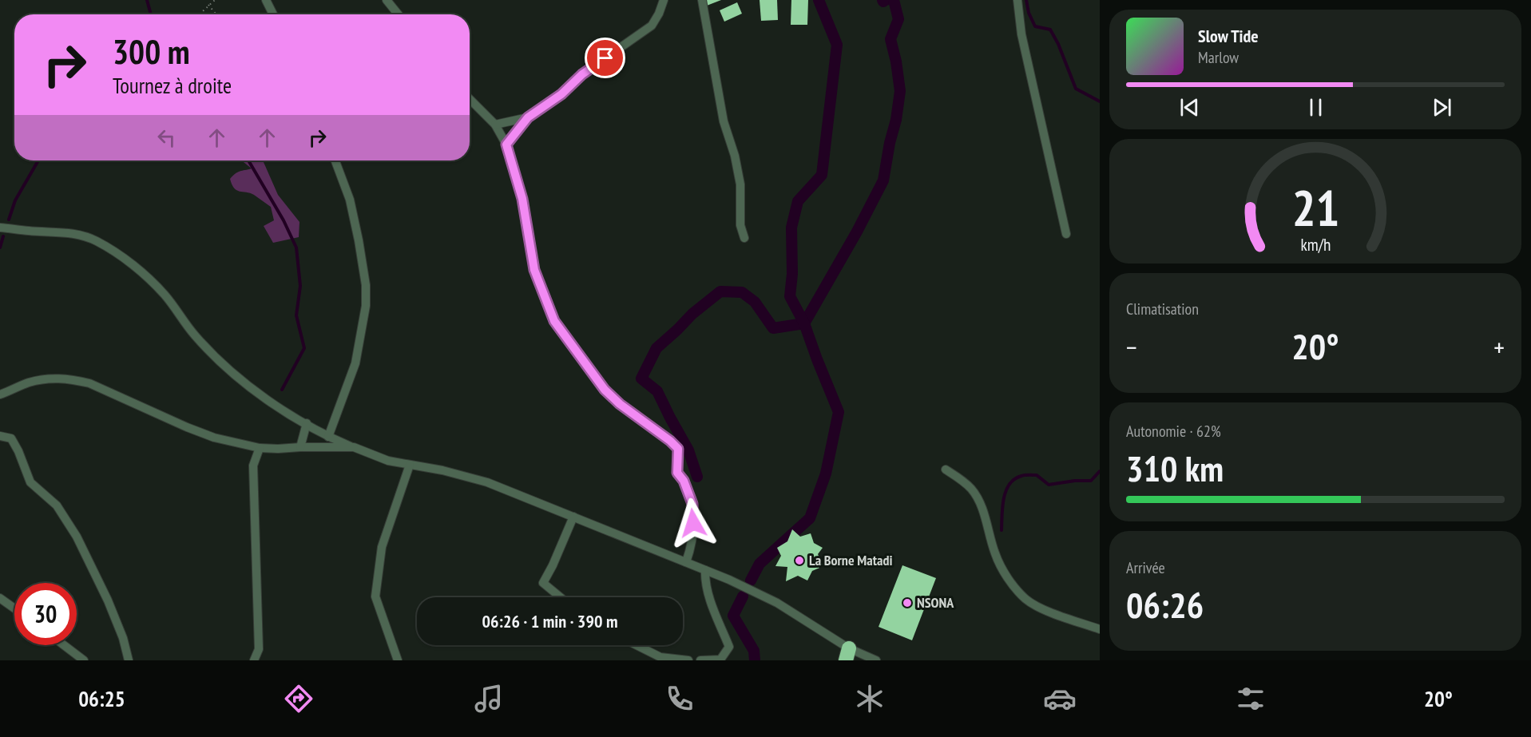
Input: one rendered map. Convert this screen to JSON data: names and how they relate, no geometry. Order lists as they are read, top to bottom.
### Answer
{
  "places": ["La Borne Matadi", "NSONA"],
  "page": {
    "turn": ["300 m", "Tournez à droite"],
    "song": ["Slow Tide", "Marlow"],
    "tile": [
      "Climatisation",
      ["Autonomie · 62%", "310 km"],
      ["Arrivée", "06:26"]
    ],
    "heat": ["−", "20°", "+"],
    "limit": "30",
    "trip": "06:26 · 1 min · 390 m",
    "tabs": ["06:25", "20°"],
    "gauge": ["21", "km/h"]
  }
}
